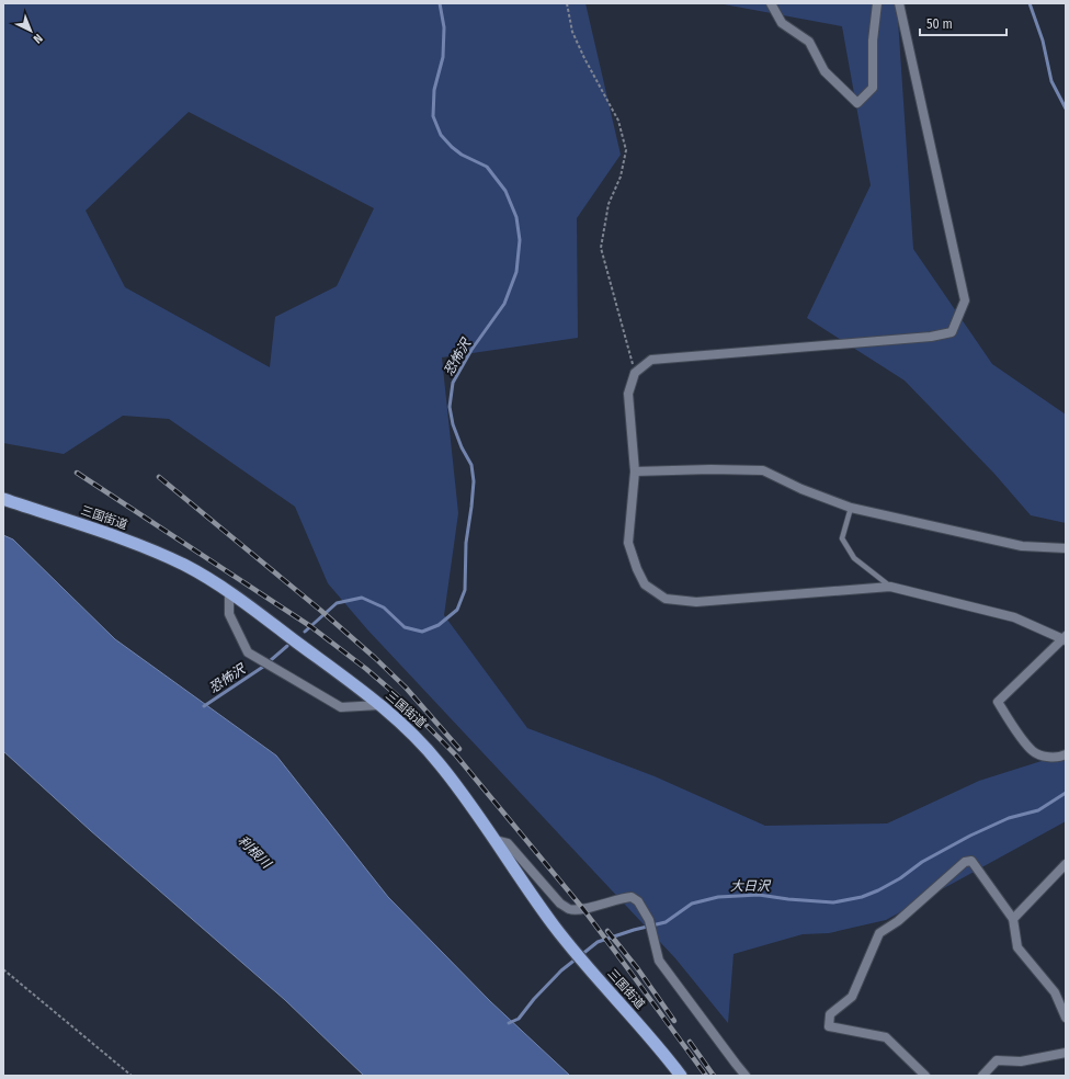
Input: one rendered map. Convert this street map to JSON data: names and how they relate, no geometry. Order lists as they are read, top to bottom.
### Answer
{
  "streets": {
    "highway": ["三国街道"]
  },
  "water": ["恐怖沢", "利根川", "大日沢"],
  "scale_bar": "50 m",
  "north": "bottom right"
}
